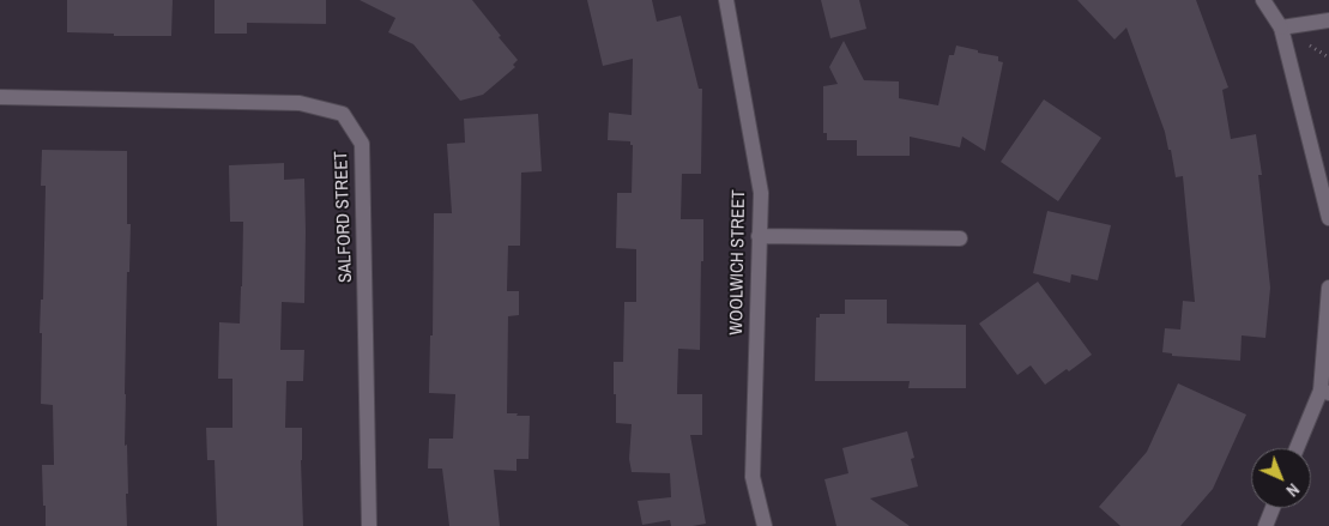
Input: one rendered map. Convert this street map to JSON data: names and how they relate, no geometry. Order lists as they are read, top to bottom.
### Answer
{
  "streets": {
    "street": ["SALFORD STREET", "WOOLWICH STREET"]
  },
  "north": "bottom right"
}
